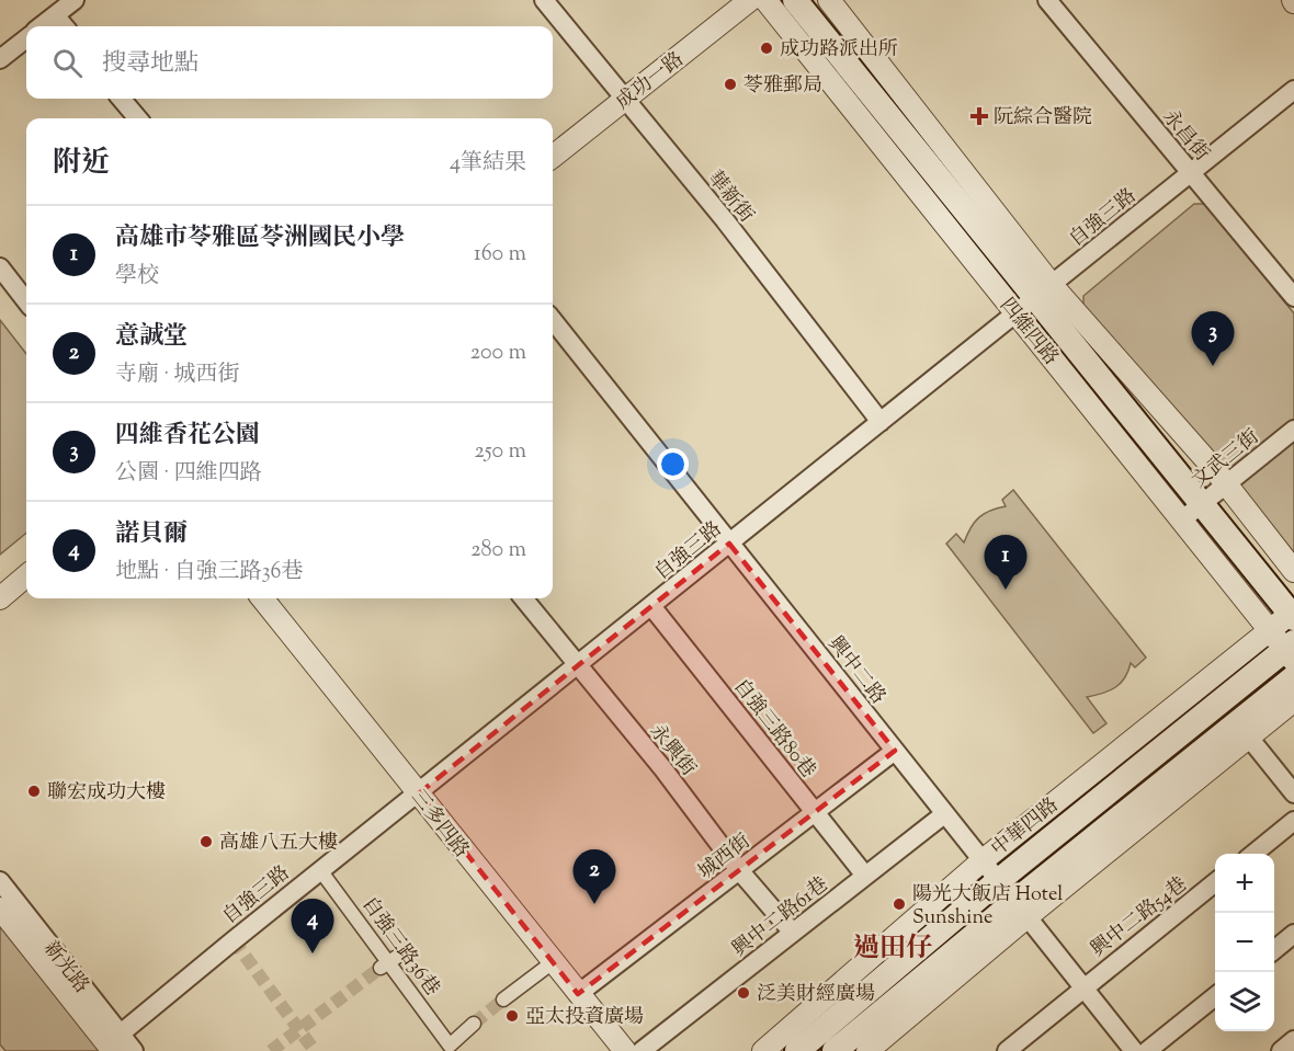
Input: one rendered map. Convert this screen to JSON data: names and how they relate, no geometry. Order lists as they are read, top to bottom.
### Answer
{
  "streets": {
    "main road": ["四維四路", "中華四路"],
    "street": [
      "成功一路",
      "永昌街",
      "華新街",
      "自強三路",
      "文武三街",
      "興中二路",
      "自強三路80巷",
      "永興街",
      "三多四路",
      "城西街",
      "興中二路61巷",
      "興中二路54巷",
      "自強三路36巷",
      "新光路"
    ]
  },
  "crossings": [
    ["成功一路", "華新街"],
    ["永昌街", "自強三路"],
    ["華新街", "自強三路"],
    ["自強三路", "四維四路"],
    ["自強三路", "興中二路"],
    ["自強三路", "自強三路80巷"],
    ["自強三路", "永興街"],
    ["自強三路", "三多四路"],
    ["自強三路", "自強三路36巷"],
    ["自強三路", "新光路"],
    ["四維四路", "文武三街"],
    ["四維四路", "中華四路"],
    ["興中二路", "中華四路"],
    ["興中二路", "城西街"],
    ["興中二路", "興中二路61巷"],
    ["興中二路", "興中二路54巷"],
    ["自強三路80巷", "城西街"],
    ["自強三路80巷", "興中二路61巷"],
    ["永興街", "城西街"],
    ["永興街", "興中二路61巷"],
    ["三多四路", "城西街"]
  ],
  "districts": ["過田仔"],
  "places": {
    "other": [
      "成功路派出所",
      "苓雅郵局",
      "聯宏成功大樓",
      "高雄八五大樓",
      "陽光大飯店 Hotel Sunshine",
      "泛美財經廣場",
      "亞太投資廣場"
    ],
    "health": ["阮綜合醫院"]
  },
  "page": {
    "search": "搜尋地點",
    "heading": ["附近", "4筆結果"],
    "list": [
      {
        "mark": "1",
        "name": "高雄市苓雅區苓洲國民小學",
        "note": "學校",
        "value": "160 m"
      },
      {
        "mark": "2",
        "name": "意誠堂",
        "note": "寺廟 · 城西街",
        "value": "200 m"
      },
      {
        "mark": "3",
        "name": "四維香花公園",
        "note": "公園 · 四維四路",
        "value": "250 m"
      },
      {
        "mark": "4",
        "name": "諾貝爾",
        "note": "地點 · 自強三路36巷",
        "value": "280 m"
      }
    ],
    "pins": [
      "3",
      "1",
      "2",
      "4"
    ],
    "map_buttons": ["+", "−"]
  }
}
